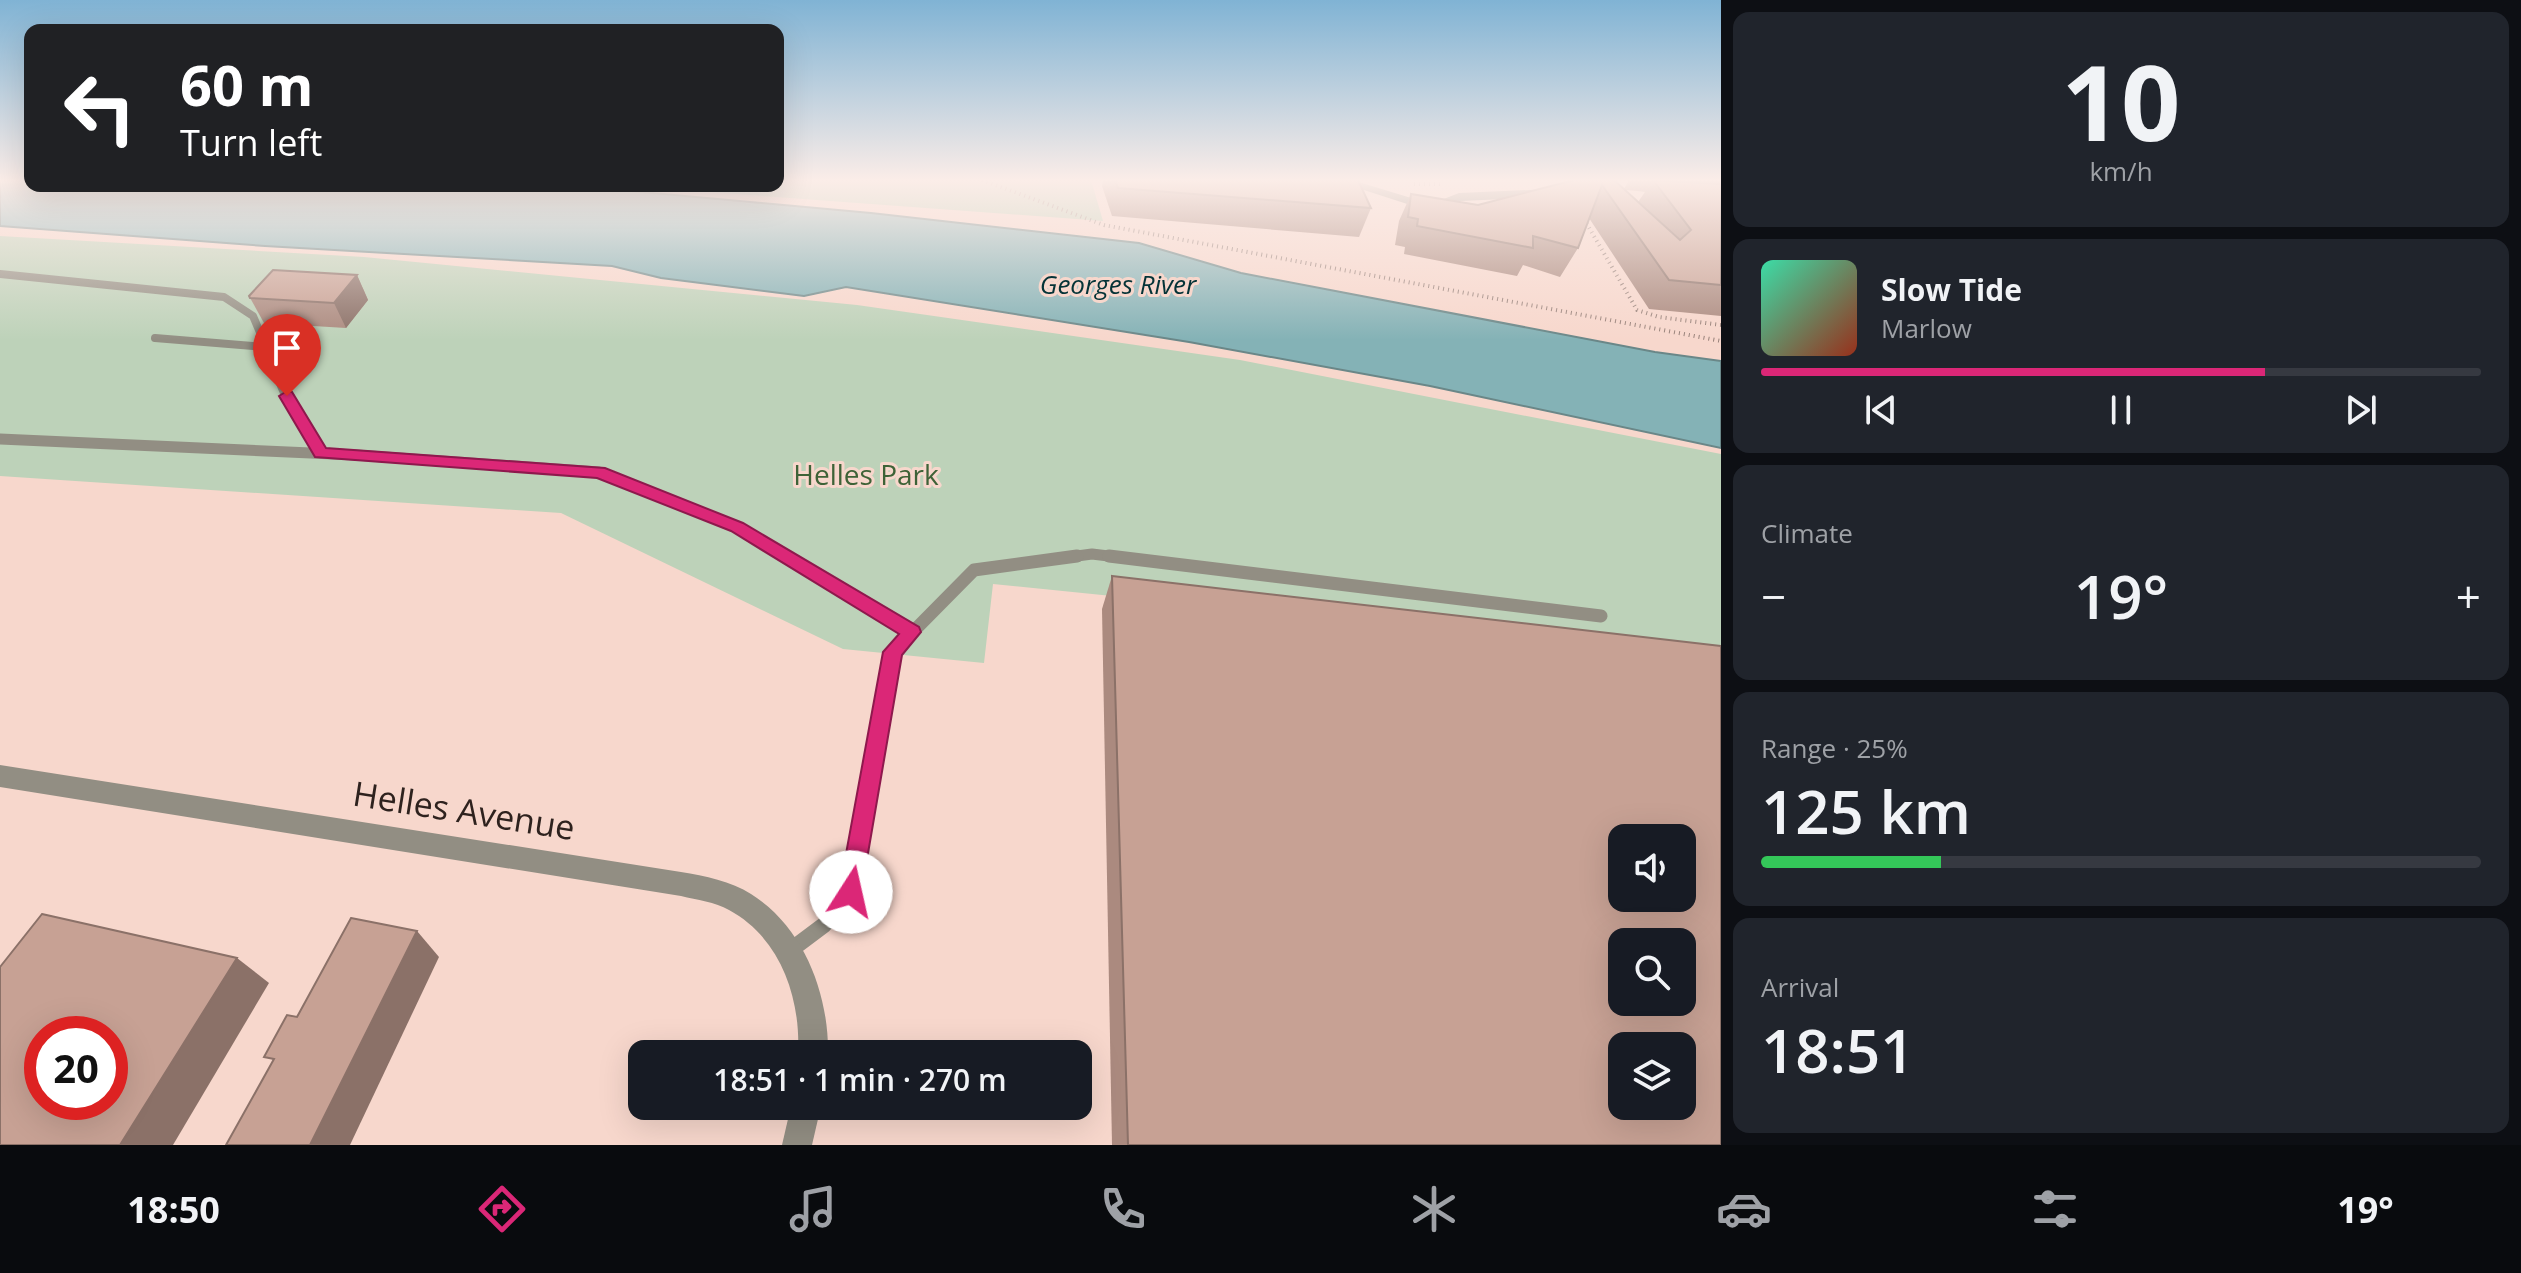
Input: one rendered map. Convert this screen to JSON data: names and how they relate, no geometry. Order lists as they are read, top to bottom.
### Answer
{
  "streets": {
    "street": ["Helles Avenue"]
  },
  "water": ["Georges River"],
  "parks": ["Helles Park"],
  "page": {
    "tile": [
      ["10", "km/h"],
      "Climate",
      ["Range · 25%", "125 km"],
      ["Arrival", "18:51"]
    ],
    "turn": ["60 m", "Turn left"],
    "song": ["Slow Tide", "Marlow"],
    "heat": ["−", "19°", "+"],
    "limit": "20",
    "trip": "18:51 · 1 min · 270 m",
    "tabs": ["18:50", "19°"]
  }
}
